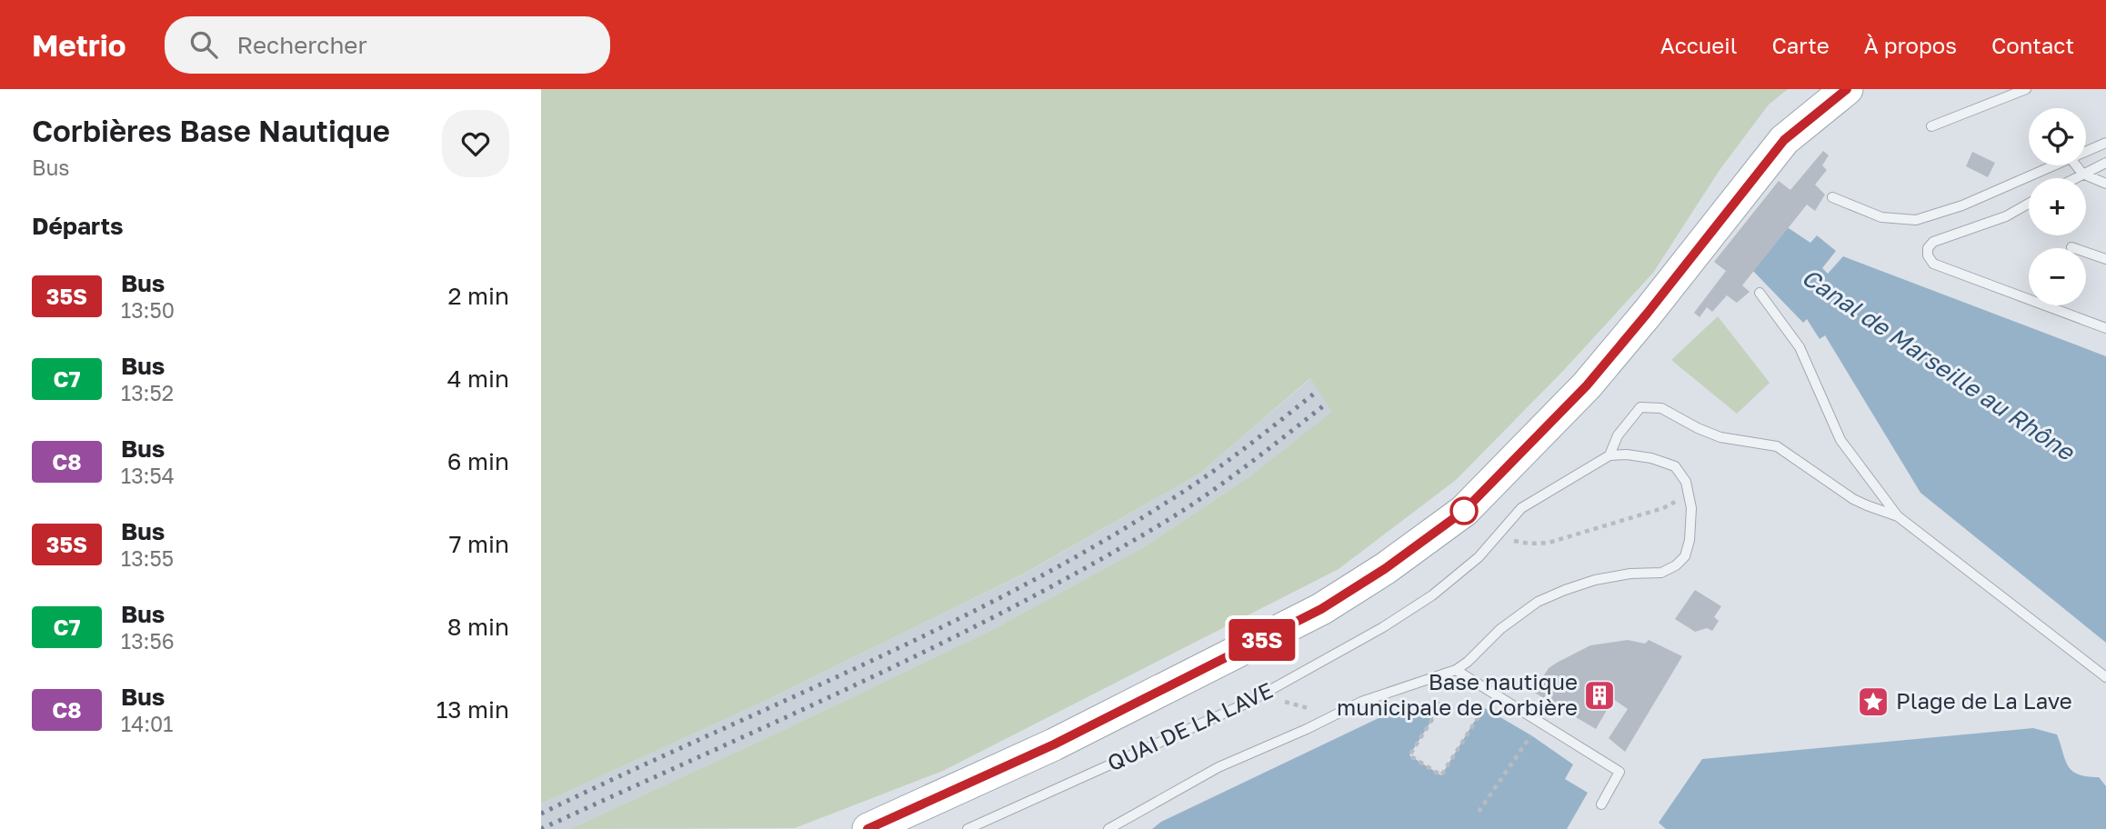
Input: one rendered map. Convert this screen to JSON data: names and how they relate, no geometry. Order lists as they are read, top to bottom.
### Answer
{
  "streets": {
    "lane": ["QUAI DE LA LAVE"]
  },
  "water": ["Canal de Marseille au Rhône"],
  "places": {
    "building": ["Base nautique municipale de Corbière"],
    "place": ["Plage de La Lave"]
  },
  "lines": ["bus line 35S"],
  "page": {
    "header": "Metrio",
    "search": "Rechercher",
    "nav": [
      "Accueil",
      "Carte",
      "À propos",
      "Contact"
    ],
    "heading": [
      ["Corbières Base Nautique", "Bus"],
      "Départs"
    ],
    "on_map": "35S",
    "map_buttons": ["+", "−"],
    "list": [
      {
        "mark": "35S",
        "name": "Bus",
        "note": "13:50",
        "value": "2 min"
      },
      {
        "mark": "C7",
        "name": "Bus",
        "note": "13:52",
        "value": "4 min"
      },
      {
        "mark": "C8",
        "name": "Bus",
        "note": "13:54",
        "value": "6 min"
      },
      {
        "mark": "35S",
        "name": "Bus",
        "note": "13:55",
        "value": "7 min"
      },
      {
        "mark": "C7",
        "name": "Bus",
        "note": "13:56",
        "value": "8 min"
      },
      {
        "mark": "C8",
        "name": "Bus",
        "note": "14:01",
        "value": "13 min"
      }
    ]
  }
}
